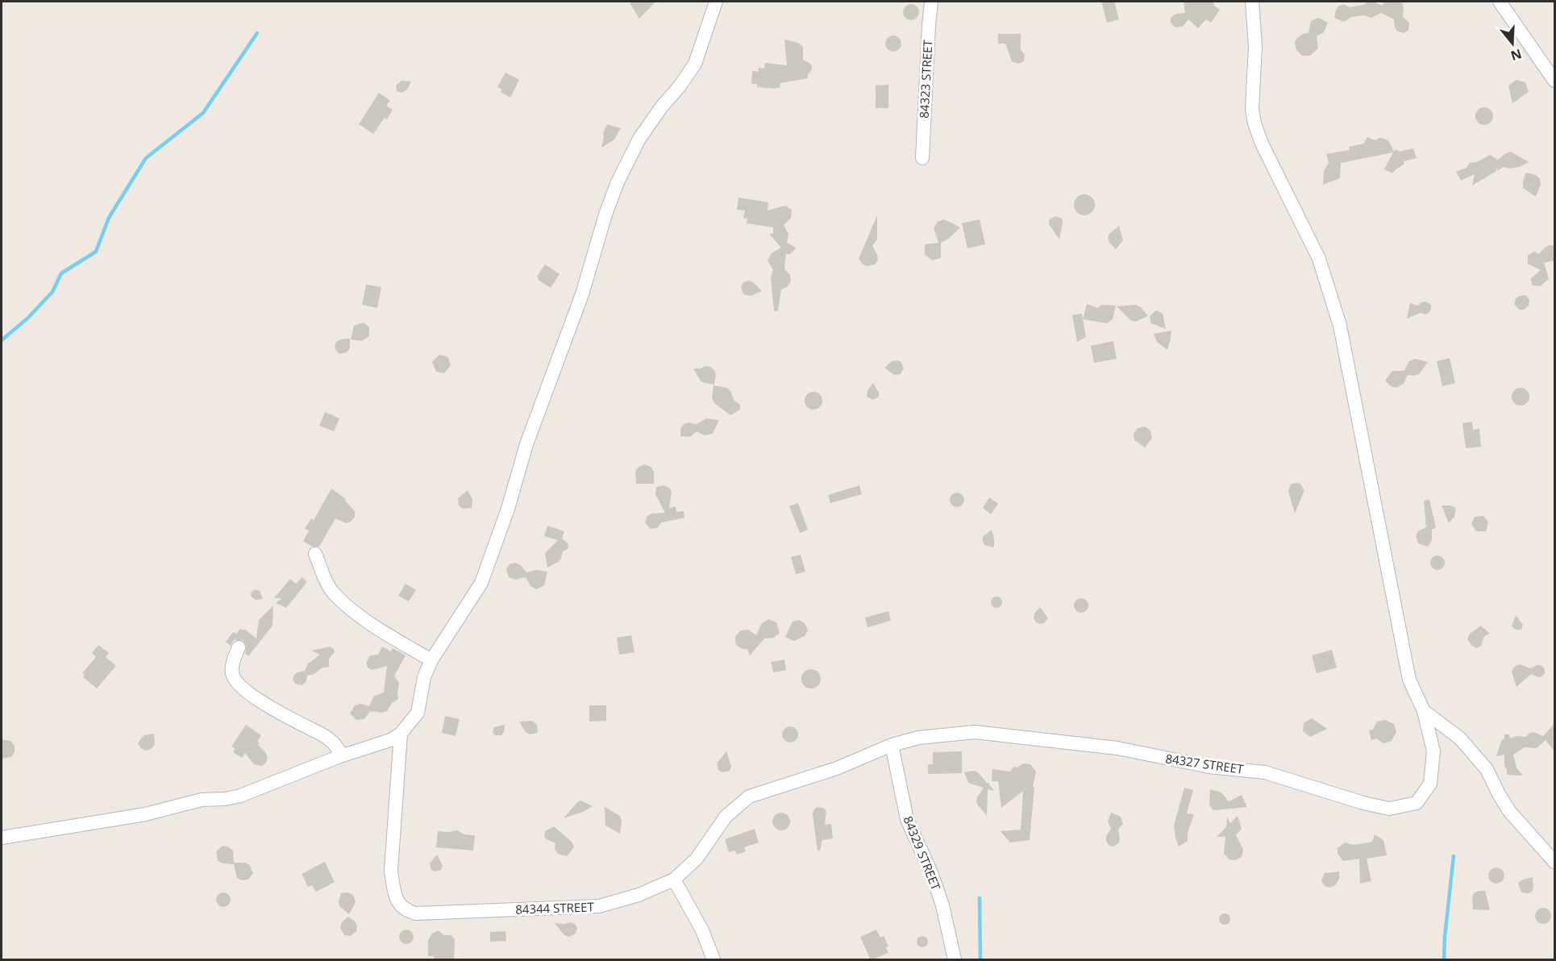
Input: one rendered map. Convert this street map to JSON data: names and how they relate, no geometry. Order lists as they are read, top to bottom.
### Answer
{
  "streets": {
    "street": [
      "84323 STREET",
      "84327 STREET",
      "84329 STREET",
      "84344 STREET"
    ]
  },
  "crossings": [
    ["84327 STREET", "84329 STREET"],
    ["84327 STREET", "84344 STREET"],
    ["84329 STREET", "84344 STREET"]
  ],
  "north": "bottom"
}
